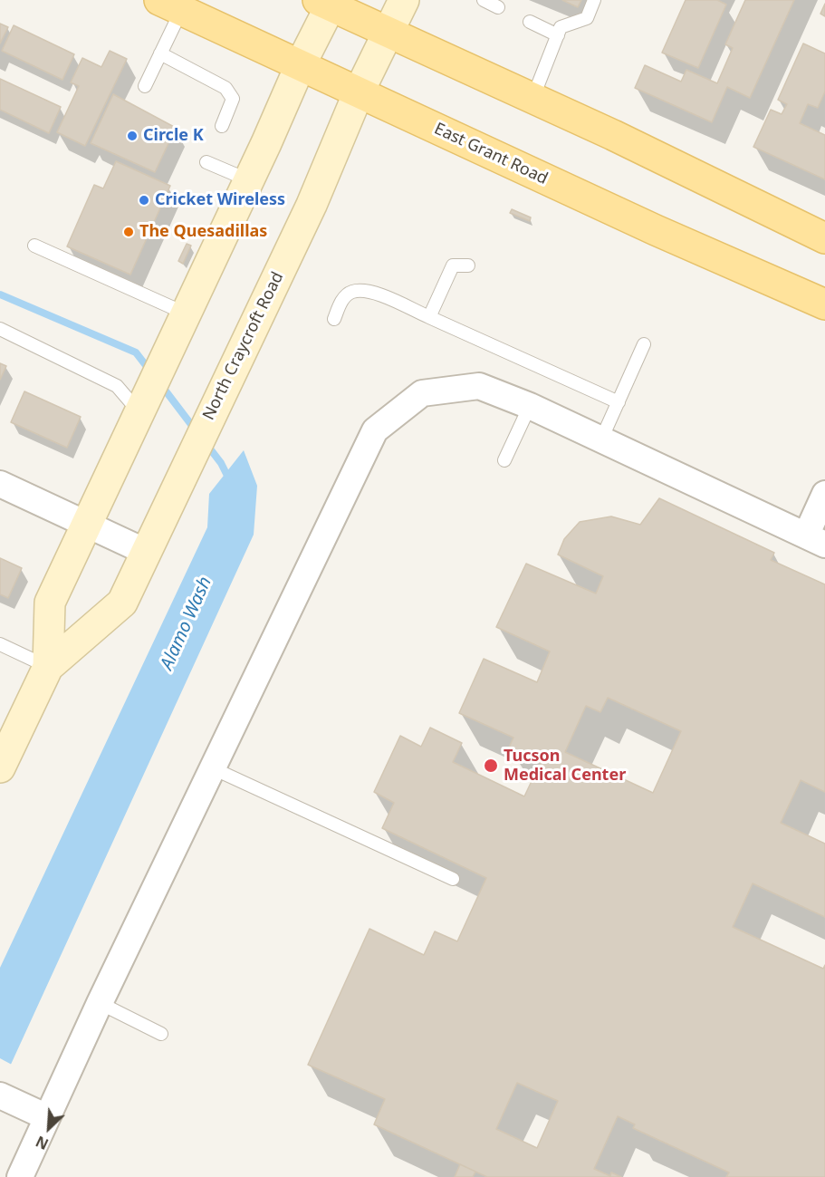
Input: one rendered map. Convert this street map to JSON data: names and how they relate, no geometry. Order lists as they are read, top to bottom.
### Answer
{
  "streets": {
    "main road": ["East Grant Road", "North Craycroft Road"]
  },
  "crossings": [
    ["East Grant Road", "North Craycroft Road"]
  ],
  "water": ["Alamo Wash"],
  "places": [
    "Circle K",
    "Cricket Wireless",
    "The Quesadillas",
    "Tucson Medical Center"
  ],
  "north": "bottom left"
}
